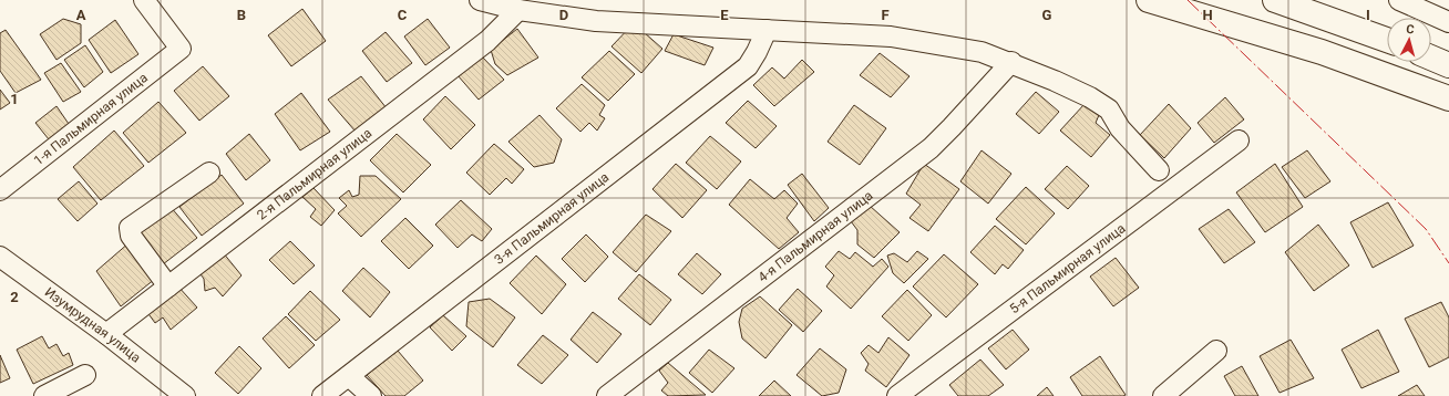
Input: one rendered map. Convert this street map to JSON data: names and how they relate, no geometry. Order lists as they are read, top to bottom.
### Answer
{
  "streets": {
    "street": [
      "1-я Пальмирная улица",
      "2-я Пальмирная улица",
      "3-я Пальмирная улица",
      "4-я Пальмирная улица",
      "5-я Пальмирная улица",
      "Изумрудная улица"
    ]
  },
  "crossings": [
    ["2-я Пальмирная улица", "Изумрудная улица"]
  ],
  "north": "top",
  "grid": {
    "columns": [
      "A",
      "B",
      "C",
      "D",
      "E",
      "F",
      "G",
      "H",
      "I"
    ],
    "rows": ["1", "2"]
  }
}
